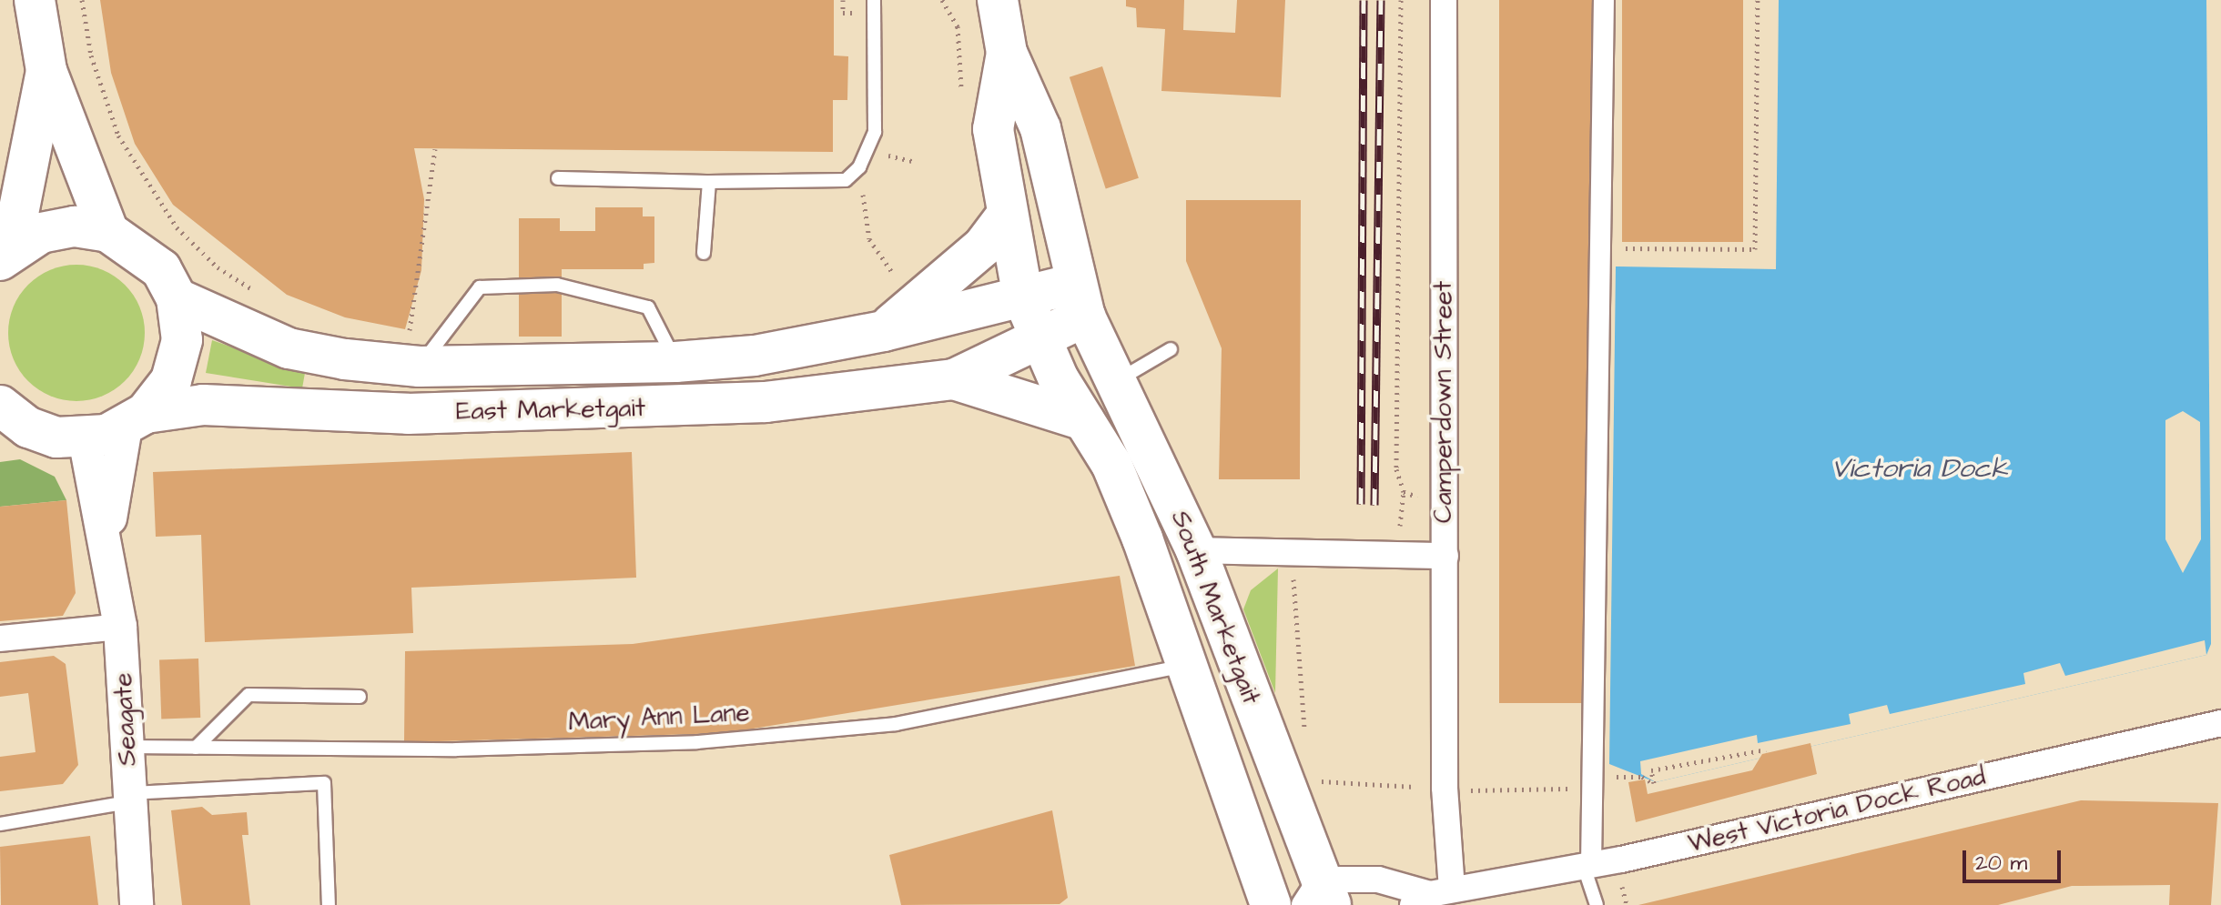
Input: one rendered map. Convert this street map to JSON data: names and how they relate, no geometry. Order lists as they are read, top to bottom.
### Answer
{
  "streets": {
    "main road": ["East Marketgait", "South Marketgait"],
    "street": ["Camperdown Street", "Seagate", "West Victoria Dock Road"],
    "lane": ["Mary Ann Lane"]
  },
  "crossings": [
    ["Camperdown Street", "South Marketgait"],
    ["East Marketgait", "South Marketgait"],
    ["East Marketgait", "Seagate"],
    ["South Marketgait", "Mary Ann Lane"],
    ["South Marketgait", "West Victoria Dock Road"],
    ["Mary Ann Lane", "Seagate"]
  ],
  "water": ["Victoria Dock"],
  "scale_bar": "20 m"
}
